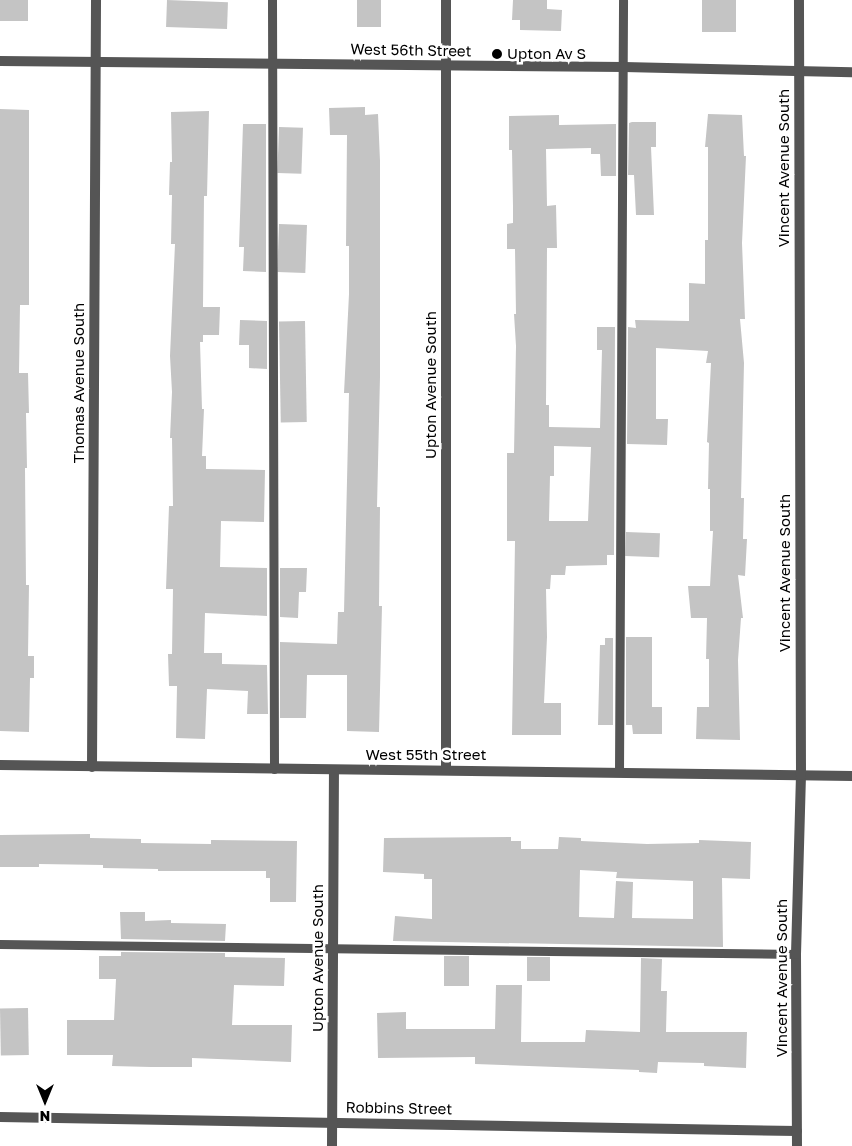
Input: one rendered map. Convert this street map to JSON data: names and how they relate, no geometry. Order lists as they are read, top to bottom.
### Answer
{
  "streets": {
    "street": [
      "West 56th Street",
      "Vincent Avenue South",
      "Thomas Avenue South",
      "Upton Avenue South",
      "West 55th Street",
      "Robbins Street"
    ]
  },
  "crossings": [
    ["West 56th Street", "Vincent Avenue South"],
    ["West 56th Street", "Thomas Avenue South"],
    ["West 56th Street", "Upton Avenue South"],
    ["Vincent Avenue South", "West 55th Street"],
    ["Vincent Avenue South", "Robbins Street"],
    ["Thomas Avenue South", "West 55th Street"],
    ["Upton Avenue South", "West 55th Street"],
    ["Upton Avenue South", "Robbins Street"]
  ],
  "places": ["Upton Av S"],
  "north": "bottom"
}
